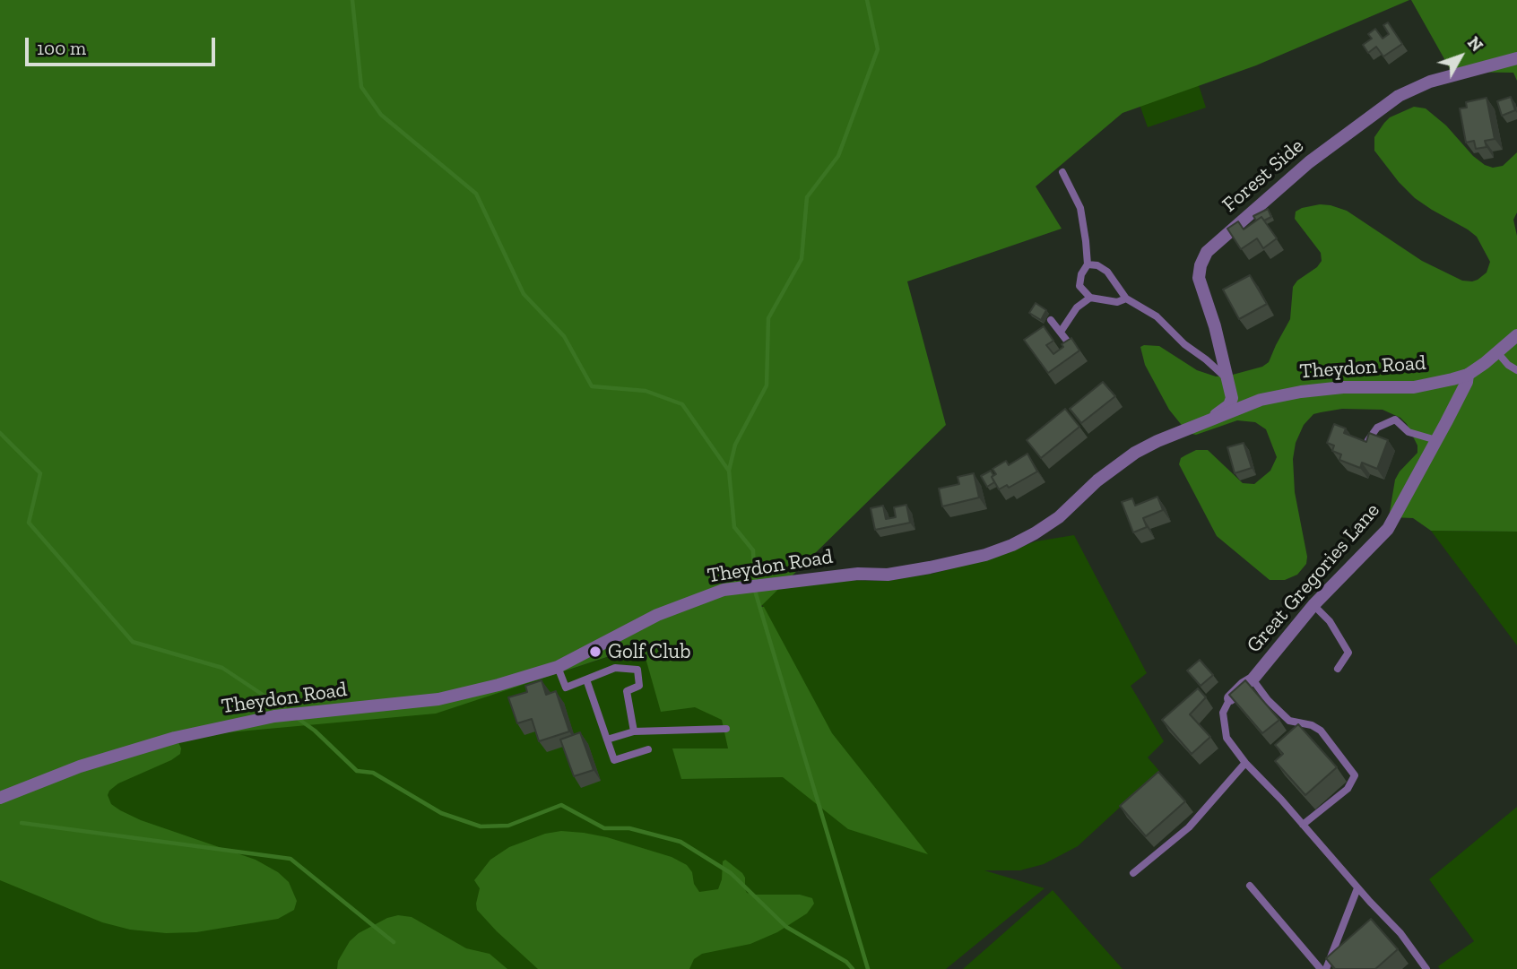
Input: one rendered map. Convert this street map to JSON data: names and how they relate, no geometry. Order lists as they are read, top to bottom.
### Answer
{
  "streets": {
    "street": ["Forest Side", "Theydon Road", "Great Gregories Lane"]
  },
  "crossings": [
    ["Forest Side", "Theydon Road"],
    ["Theydon Road", "Great Gregories Lane"]
  ],
  "places": ["Golf Club"],
  "scale_bar": "100 m",
  "north": "top right"
}
